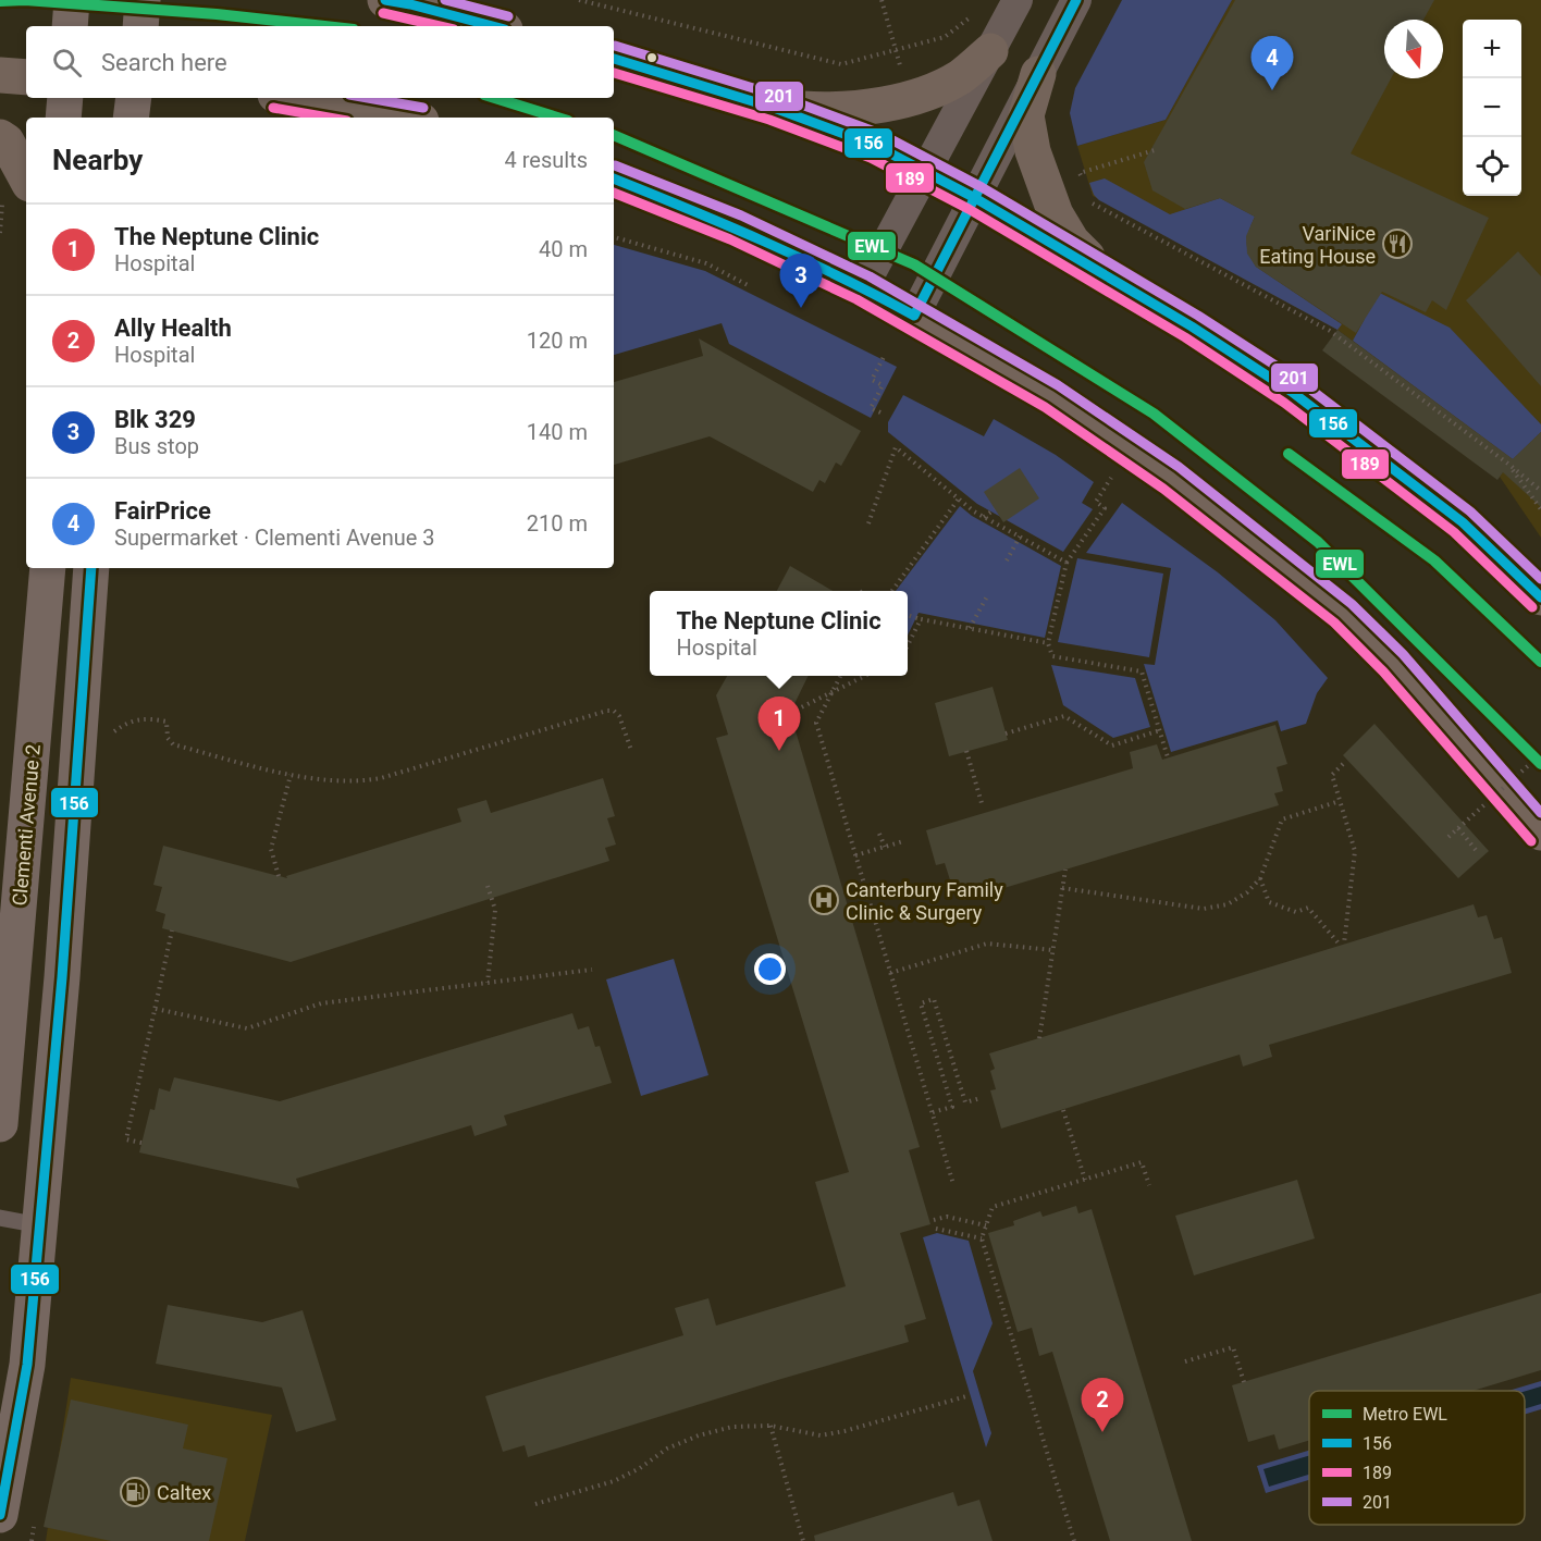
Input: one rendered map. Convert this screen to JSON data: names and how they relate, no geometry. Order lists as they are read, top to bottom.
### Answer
{
  "streets": {
    "main road": ["Clementi Avenue 2"]
  },
  "places": {
    "restaurant": ["VariNice Eating House"],
    "hospital": ["Canterbury Family Clinic & Surgery"],
    "fuel station": ["Caltex"]
  },
  "lines": [
    "metro line EWL",
    "transit line 156",
    "transit line 201",
    "transit line 189"
  ],
  "legend": [
    "Metro EWL",
    "156",
    "189",
    "201"
  ],
  "north": "bottom",
  "page": {
    "map_buttons": ["+", "−"],
    "search": "Search here",
    "pins": [
      "4",
      "3",
      "1",
      "2"
    ],
    "heading": ["Nearby", "4 results"],
    "list": [
      {
        "mark": "1",
        "name": "The Neptune Clinic",
        "note": "Hospital",
        "value": "40 m"
      },
      {
        "mark": "2",
        "name": "Ally Health",
        "note": "Hospital",
        "value": "120 m"
      },
      {
        "mark": "3",
        "name": "Blk 329",
        "note": "Bus stop",
        "value": "140 m"
      },
      {
        "mark": "4",
        "name": "FairPrice",
        "note": "Supermarket · Clementi Avenue 3",
        "value": "210 m"
      }
    ],
    "popup": ["The Neptune Clinic", "Hospital"]
  }
}
